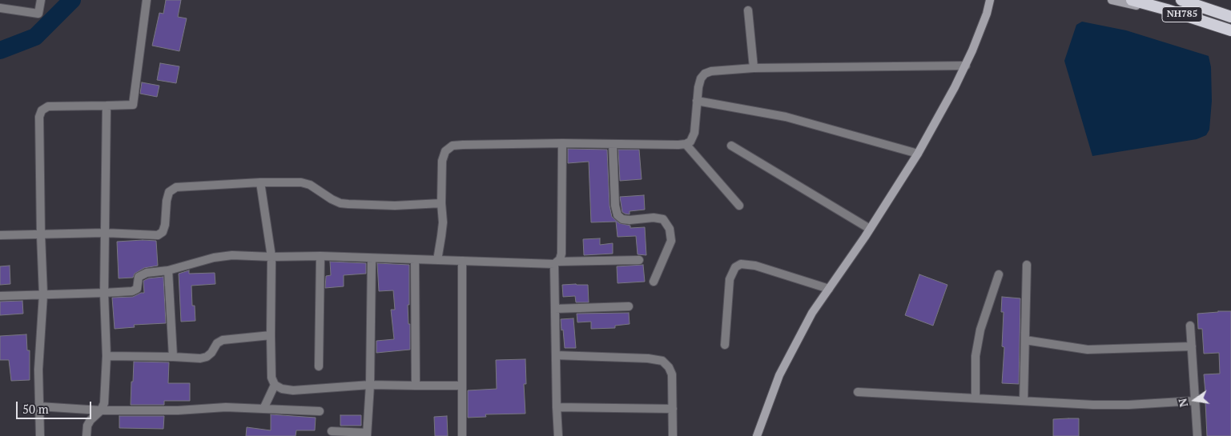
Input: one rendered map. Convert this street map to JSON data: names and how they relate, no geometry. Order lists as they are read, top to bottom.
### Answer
{
  "streets": {
    "highway": ["NH785"]
  },
  "scale_bar": "50 m",
  "north": "left"
}
